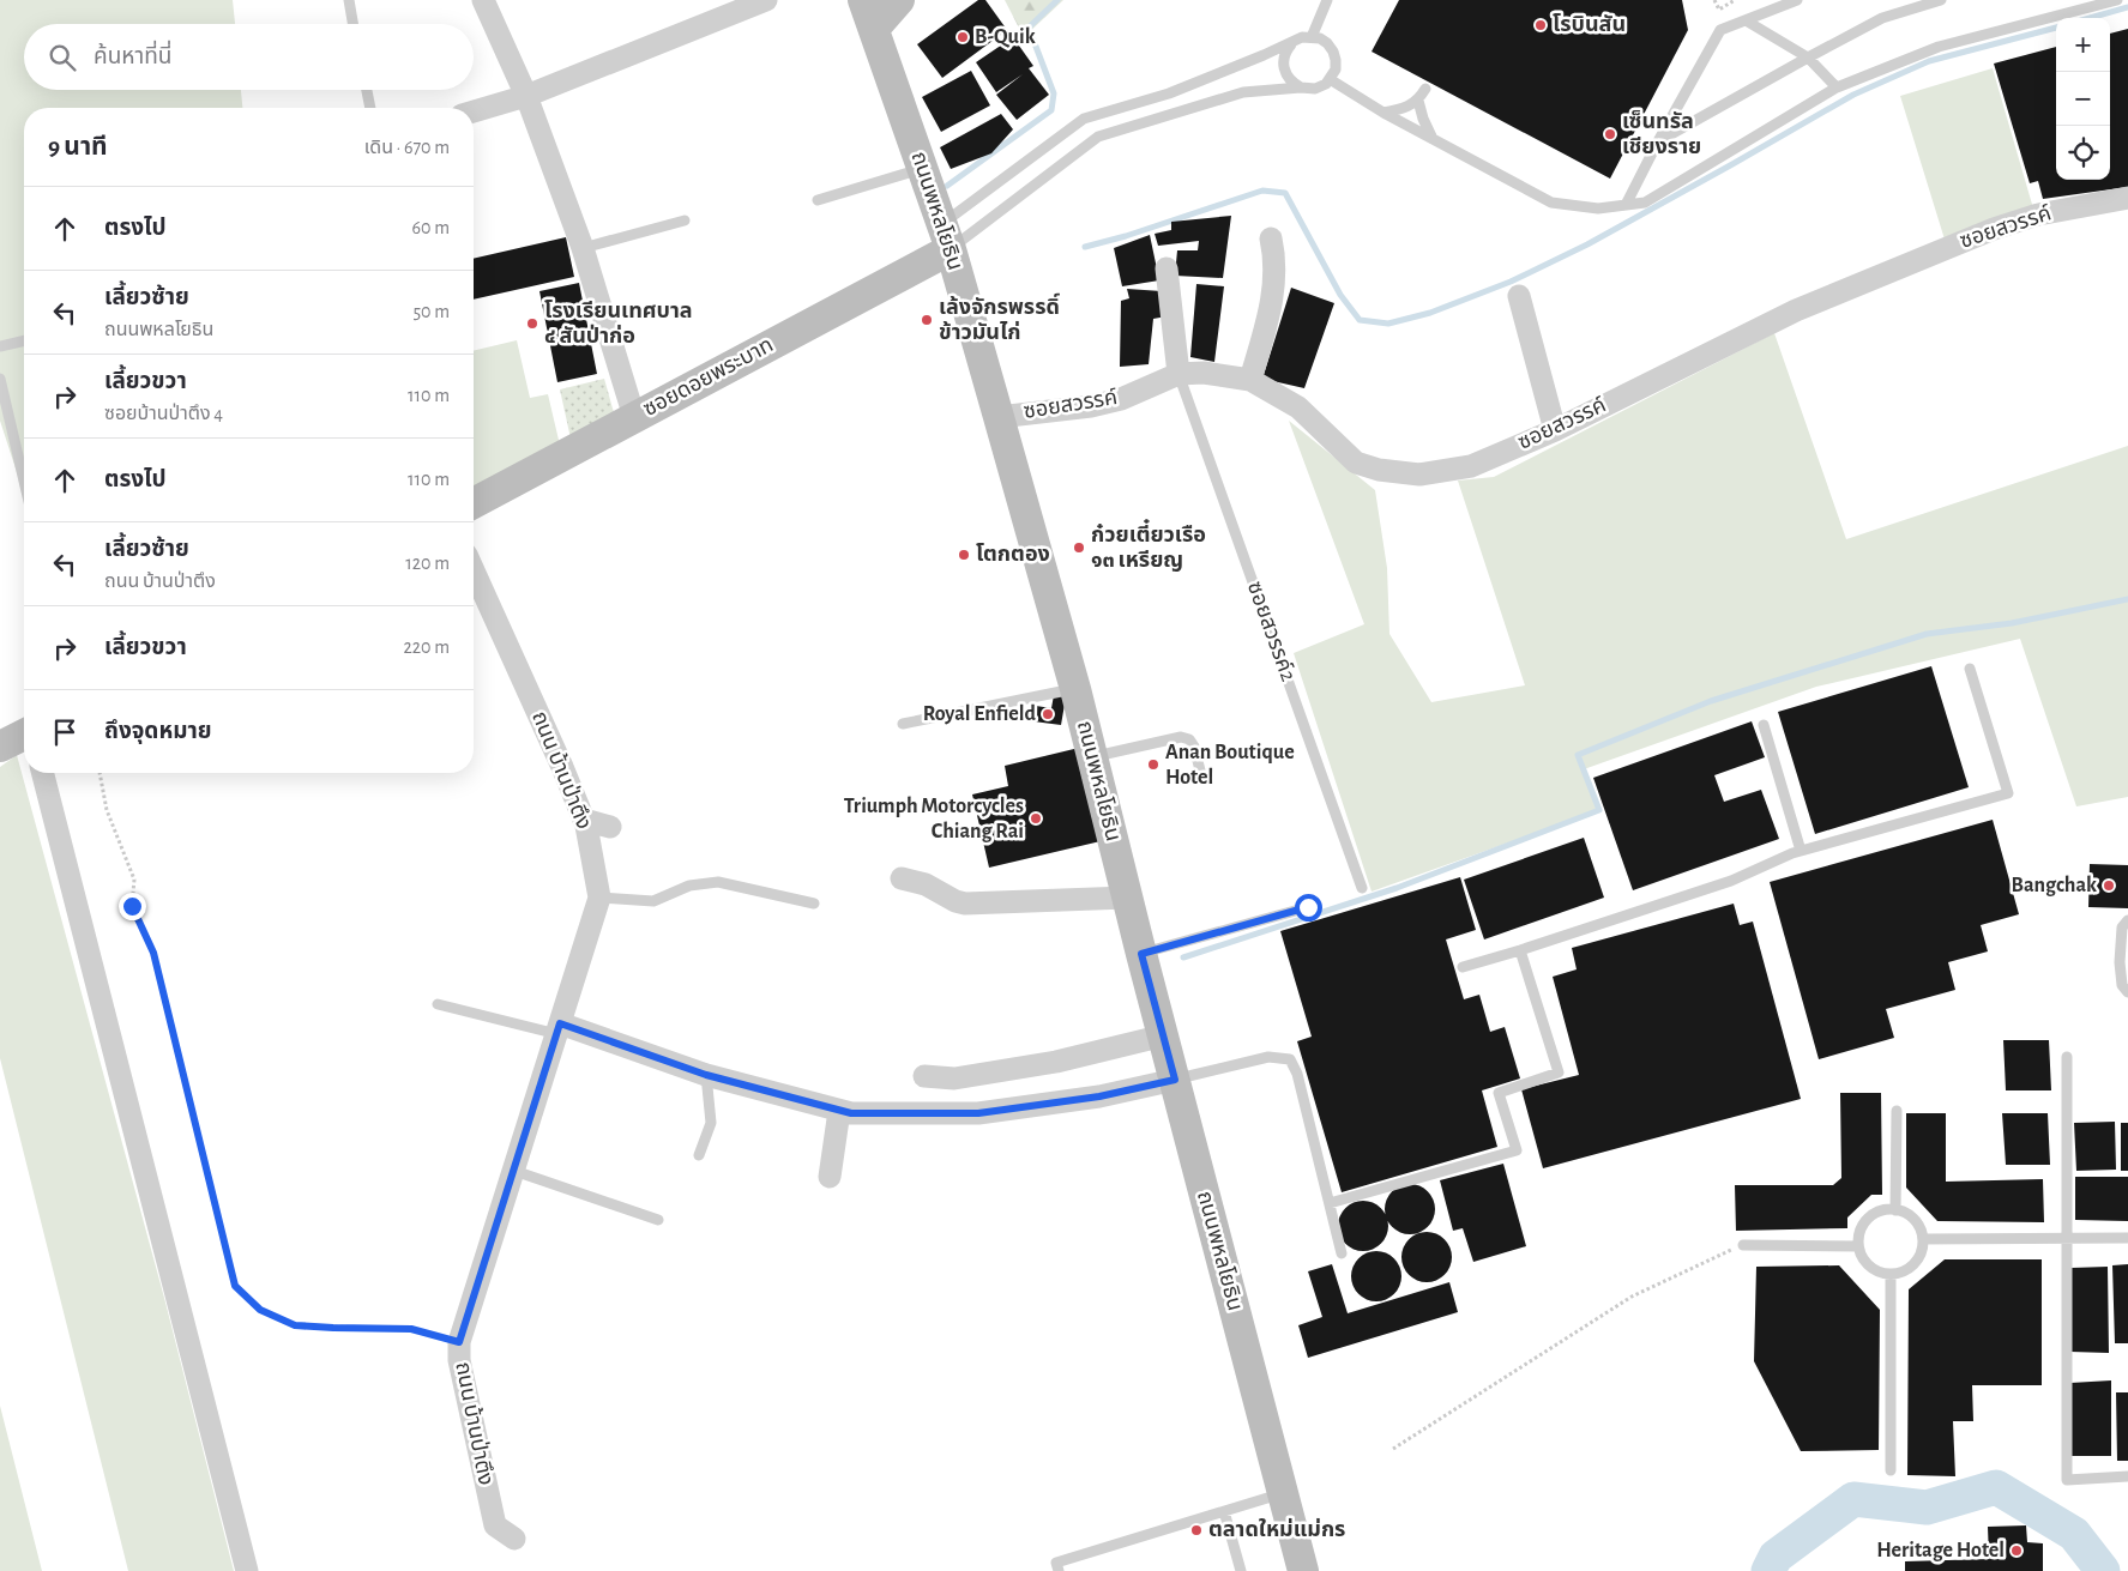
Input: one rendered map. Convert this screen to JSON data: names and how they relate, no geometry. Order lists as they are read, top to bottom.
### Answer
{
  "streets": {
    "main road": ["ถนนพหลโยธิน", "ซอยดอยพระบาท"],
    "street": ["ซอยสวรรค์", "ถนน บ้านป่าตึง"],
    "lane": ["ซอยสวรรค์2"]
  },
  "crossings": [
    ["ถนนพหลโยธิน", "ซอยสวรรค์"],
    ["ถนนพหลโยธิน", "ซอยดอยพระบาท"],
    ["ซอยสวรรค์", "ซอยสวรรค์2"]
  ],
  "places": [
    "โรบินสัน",
    "B-Quik",
    "เซ็นทรัล เชียงราย",
    "เล้งจักรพรรดิ์ ข้าวมันไก่",
    "โรงเรียนเทศบาล ๔ สันป่าก่อ",
    "ก๋วยเตี๋ยวเรือ ๑๓ เหรียญ",
    "โตกตอง",
    "Royal Enfield",
    "Anan Boutique Hotel",
    "Triumph Motorcycles Chiang Rai",
    "Bangchak",
    "ตลาดใหม่แม่กร",
    "Heritage Hotel"
  ],
  "page": {
    "map_buttons": ["+", "−"],
    "search": "ค้นหาที่นี่",
    "heading": ["9 นาที", "เดิน · 670 m"],
    "list": [
      ["ตรงไป", "60 m"],
      ["เลี้ยวซ้าย", "ถนนพหลโยธิน", "50 m"],
      ["เลี้ยวขวา", "ซอยบ้านป่าตึง 4", "110 m"],
      ["ตรงไป", "110 m"],
      ["เลี้ยวซ้าย", "ถนน บ้านป่าตึง", "120 m"],
      ["เลี้ยวขวา", "220 m"],
      "ถึงจุดหมาย"
    ]
  }
}
